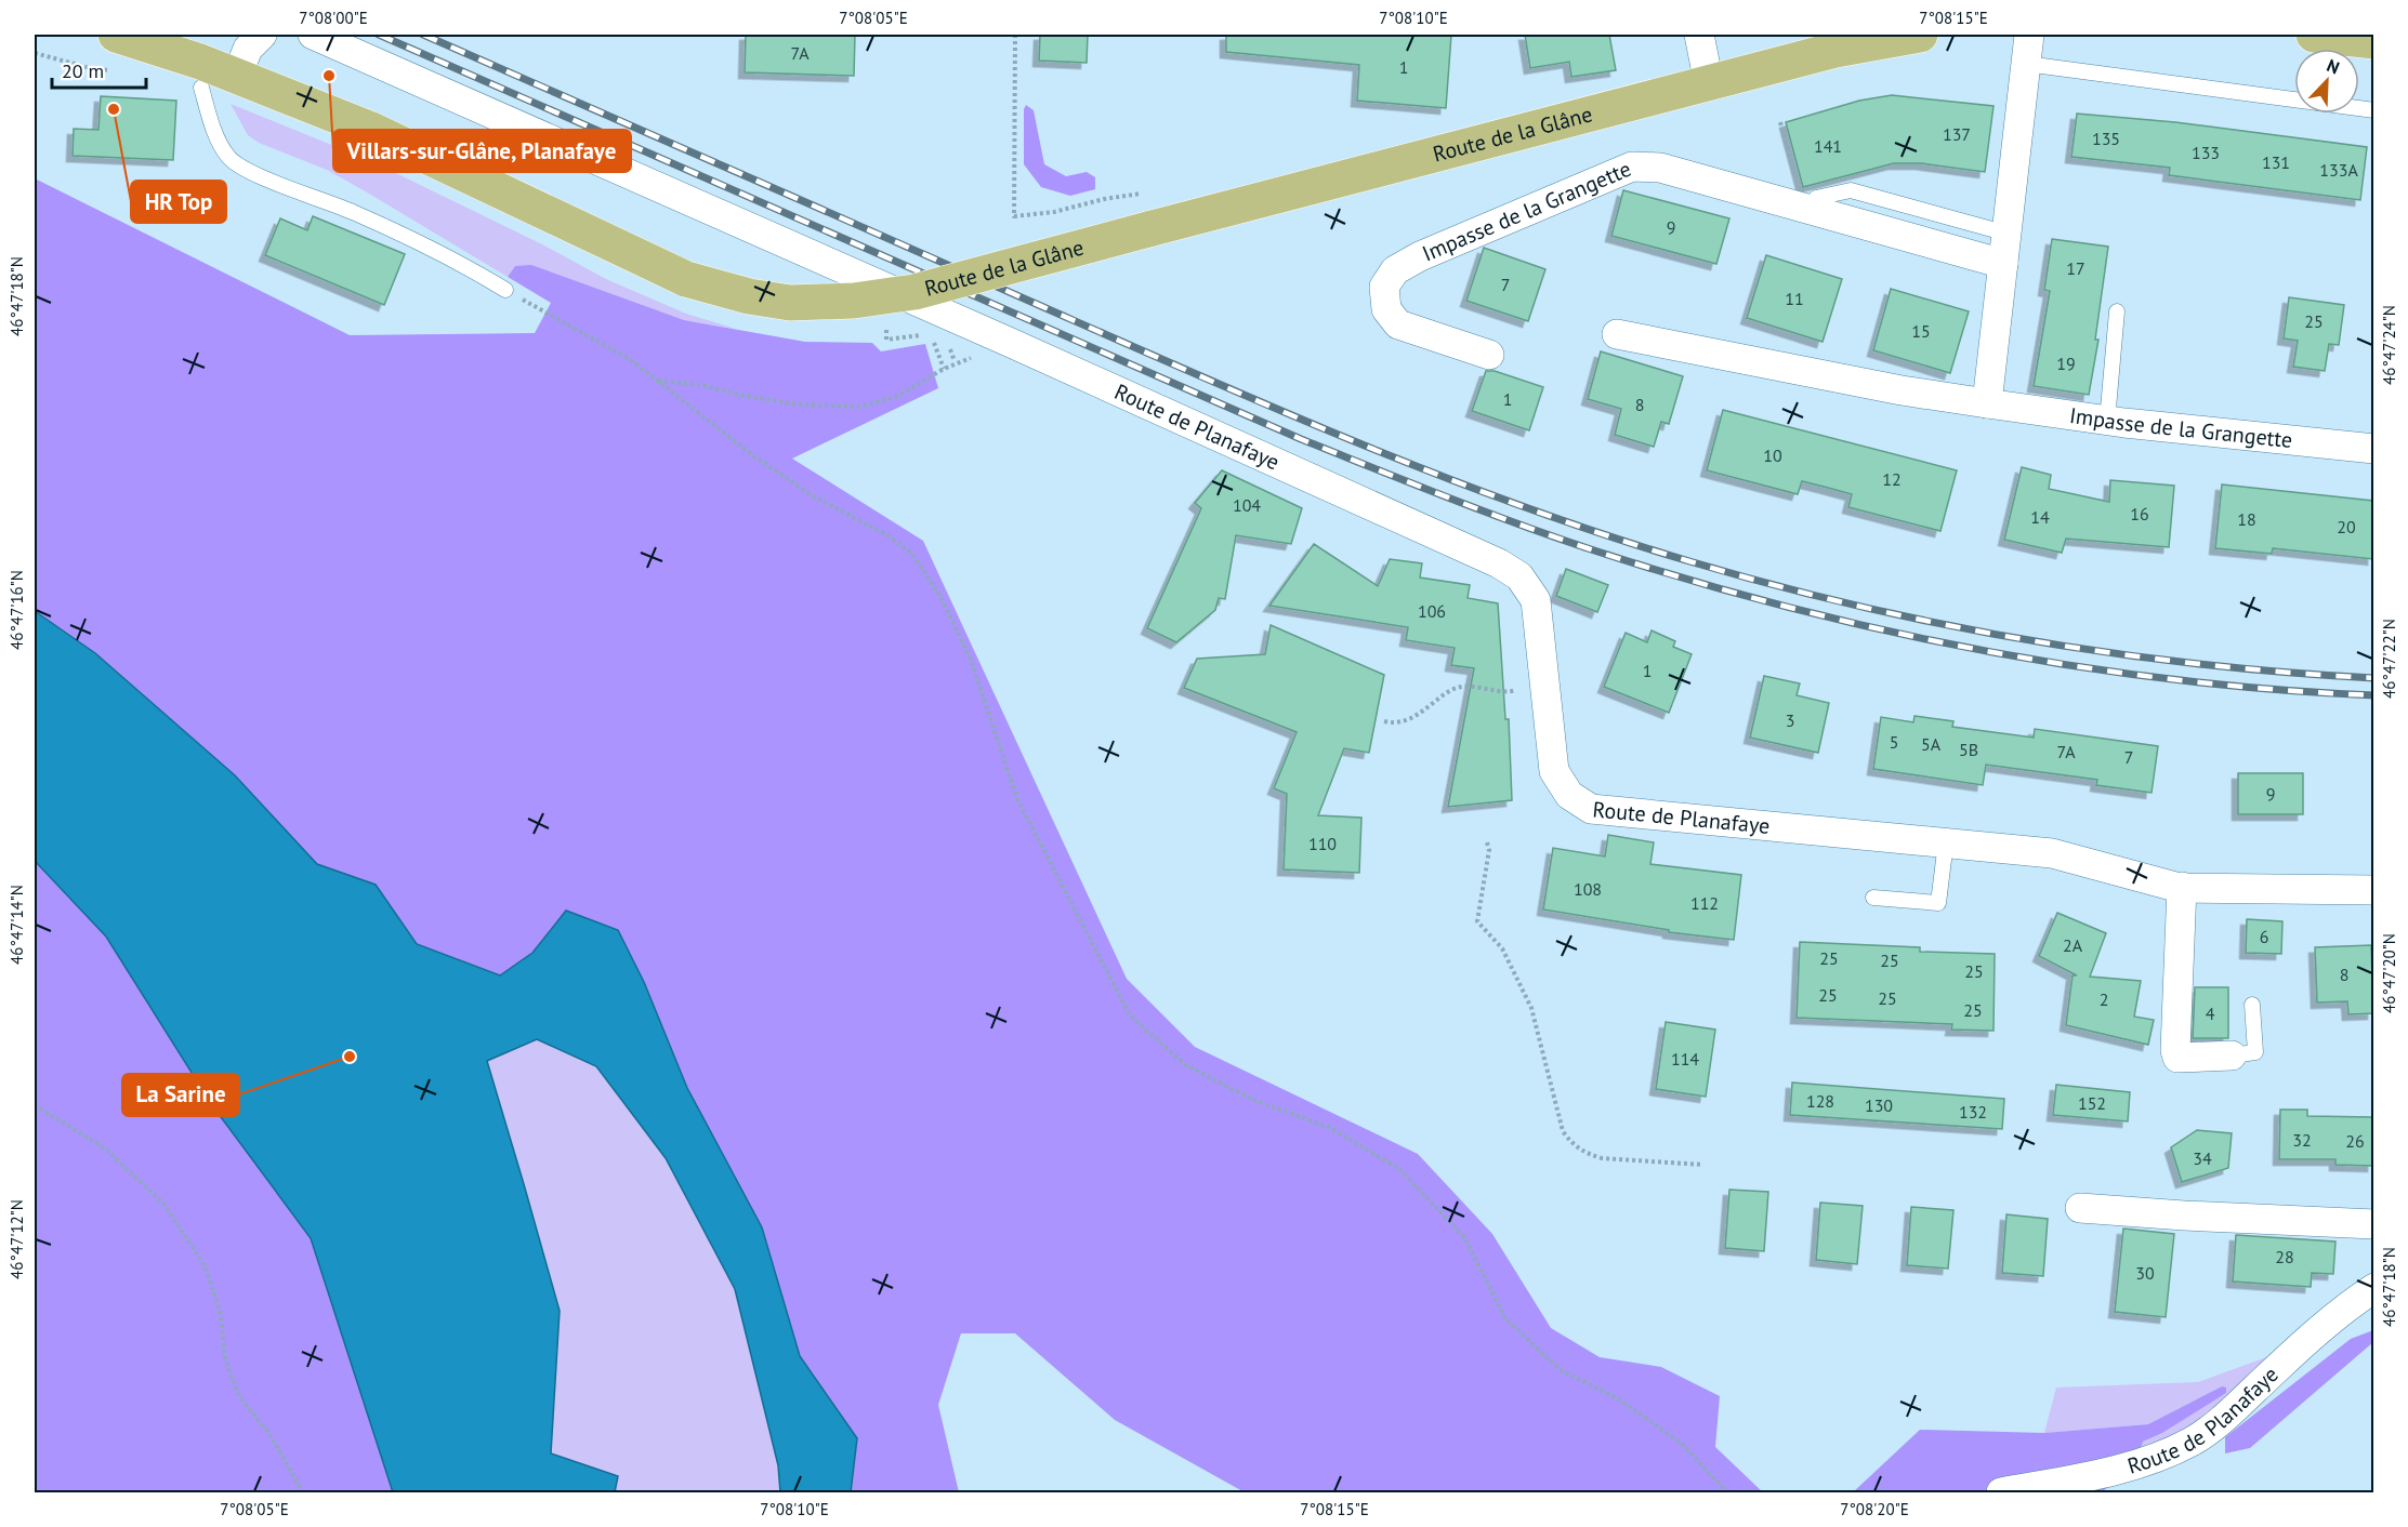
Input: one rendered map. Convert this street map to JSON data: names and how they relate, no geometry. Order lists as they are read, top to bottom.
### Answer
{
  "streets": {
    "main road": ["Route de la Glâne"],
    "street": ["Impasse de la Grangette", "Route de Planafaye"]
  },
  "places": ["Villars-sur-Glâne, Planafaye", "HR Top", "La Sarine"],
  "house_numbers": [
    "7A",
    "1",
    "137",
    "135",
    "141",
    "133",
    "131",
    "133A",
    "9",
    "17",
    "7",
    "11",
    "25",
    "15",
    "19",
    "1",
    "8",
    "10",
    "12",
    "104",
    "16",
    "14",
    "18",
    "20",
    "106",
    "1",
    "3",
    "5",
    "5A",
    "5B",
    "7A",
    "7",
    "9",
    "110",
    "108",
    "112",
    "6",
    "2A",
    "25",
    "25",
    "25",
    "8",
    "25",
    "25",
    "2",
    "25",
    "4",
    "114",
    "128",
    "152",
    "130",
    "132",
    "32",
    "26",
    "34",
    "28",
    "30"
  ],
  "scale_bar": "20 m",
  "north": "top right",
  "coordinates": [
    "7°08'00\"E",
    "7°08'05\"E",
    "7°08'10\"E",
    "7°08'15\"E",
    "46°47'18\"N",
    "46°47'24\"N",
    "46°47'16\"N",
    "46°47'22\"N",
    "46°47'14\"N",
    "46°47'20\"N",
    "46°47'12\"N",
    "7°08'20\"E"
  ]
}
